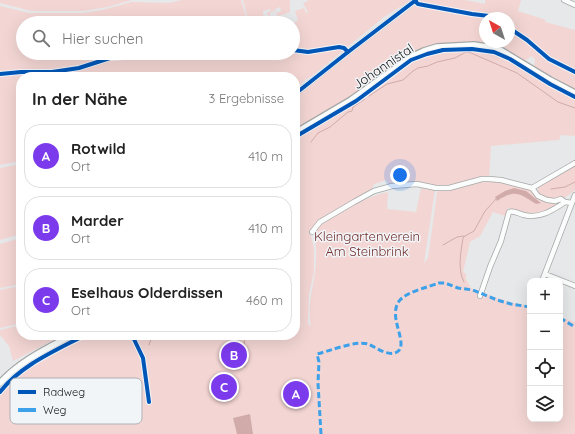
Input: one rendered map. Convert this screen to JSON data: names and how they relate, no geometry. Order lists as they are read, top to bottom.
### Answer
{
  "streets": {
    "main road": ["Johannistal"]
  },
  "parks": ["Kleingartenverein Am Steinbrink"],
  "legend": ["Radweg", "Weg"],
  "north": "top left",
  "page": {
    "search": "Hier suchen",
    "heading": ["In der Nähe", "3 Ergebnisse"],
    "list": [
      {
        "mark": "A",
        "name": "Rotwild",
        "note": "Ort",
        "value": "410 m"
      },
      {
        "mark": "B",
        "name": "Marder",
        "note": "Ort",
        "value": "410 m"
      },
      {
        "mark": "C",
        "name": "Eselhaus Olderdissen",
        "note": "Ort",
        "value": "460 m"
      }
    ],
    "map_buttons": ["+", "−"],
    "pins": ["B", "C", "A"]
  }
}
